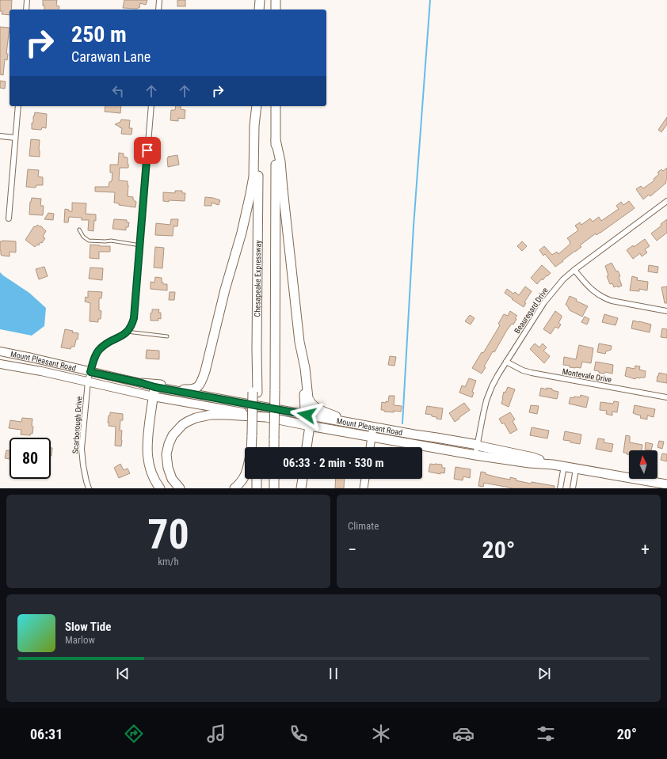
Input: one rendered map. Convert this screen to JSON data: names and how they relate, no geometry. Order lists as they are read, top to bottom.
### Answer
{
  "streets": {
    "highway": ["Chesapeake Expressway", "Mount Pleasant Road"],
    "street": ["Beauregard Drive", "Montevale Drive", "Scarborough Drive"]
  },
  "crossings": [
    ["Beauregard Drive", "Mount Pleasant Road"],
    ["Beauregard Drive", "Montevale Drive"],
    ["Mount Pleasant Road", "Scarborough Drive"]
  ],
  "north": "top",
  "page": {
    "turn": ["250 m", "Carawan Lane"],
    "limit": "80",
    "trip": "06:33 · 2 min · 530 m",
    "tile": [
      ["70", "km/h"],
      "Climate"
    ],
    "heat": ["−", "20°", "+"],
    "song": ["Slow Tide", "Marlow"],
    "tabs": ["06:31", "20°"]
  }
}
